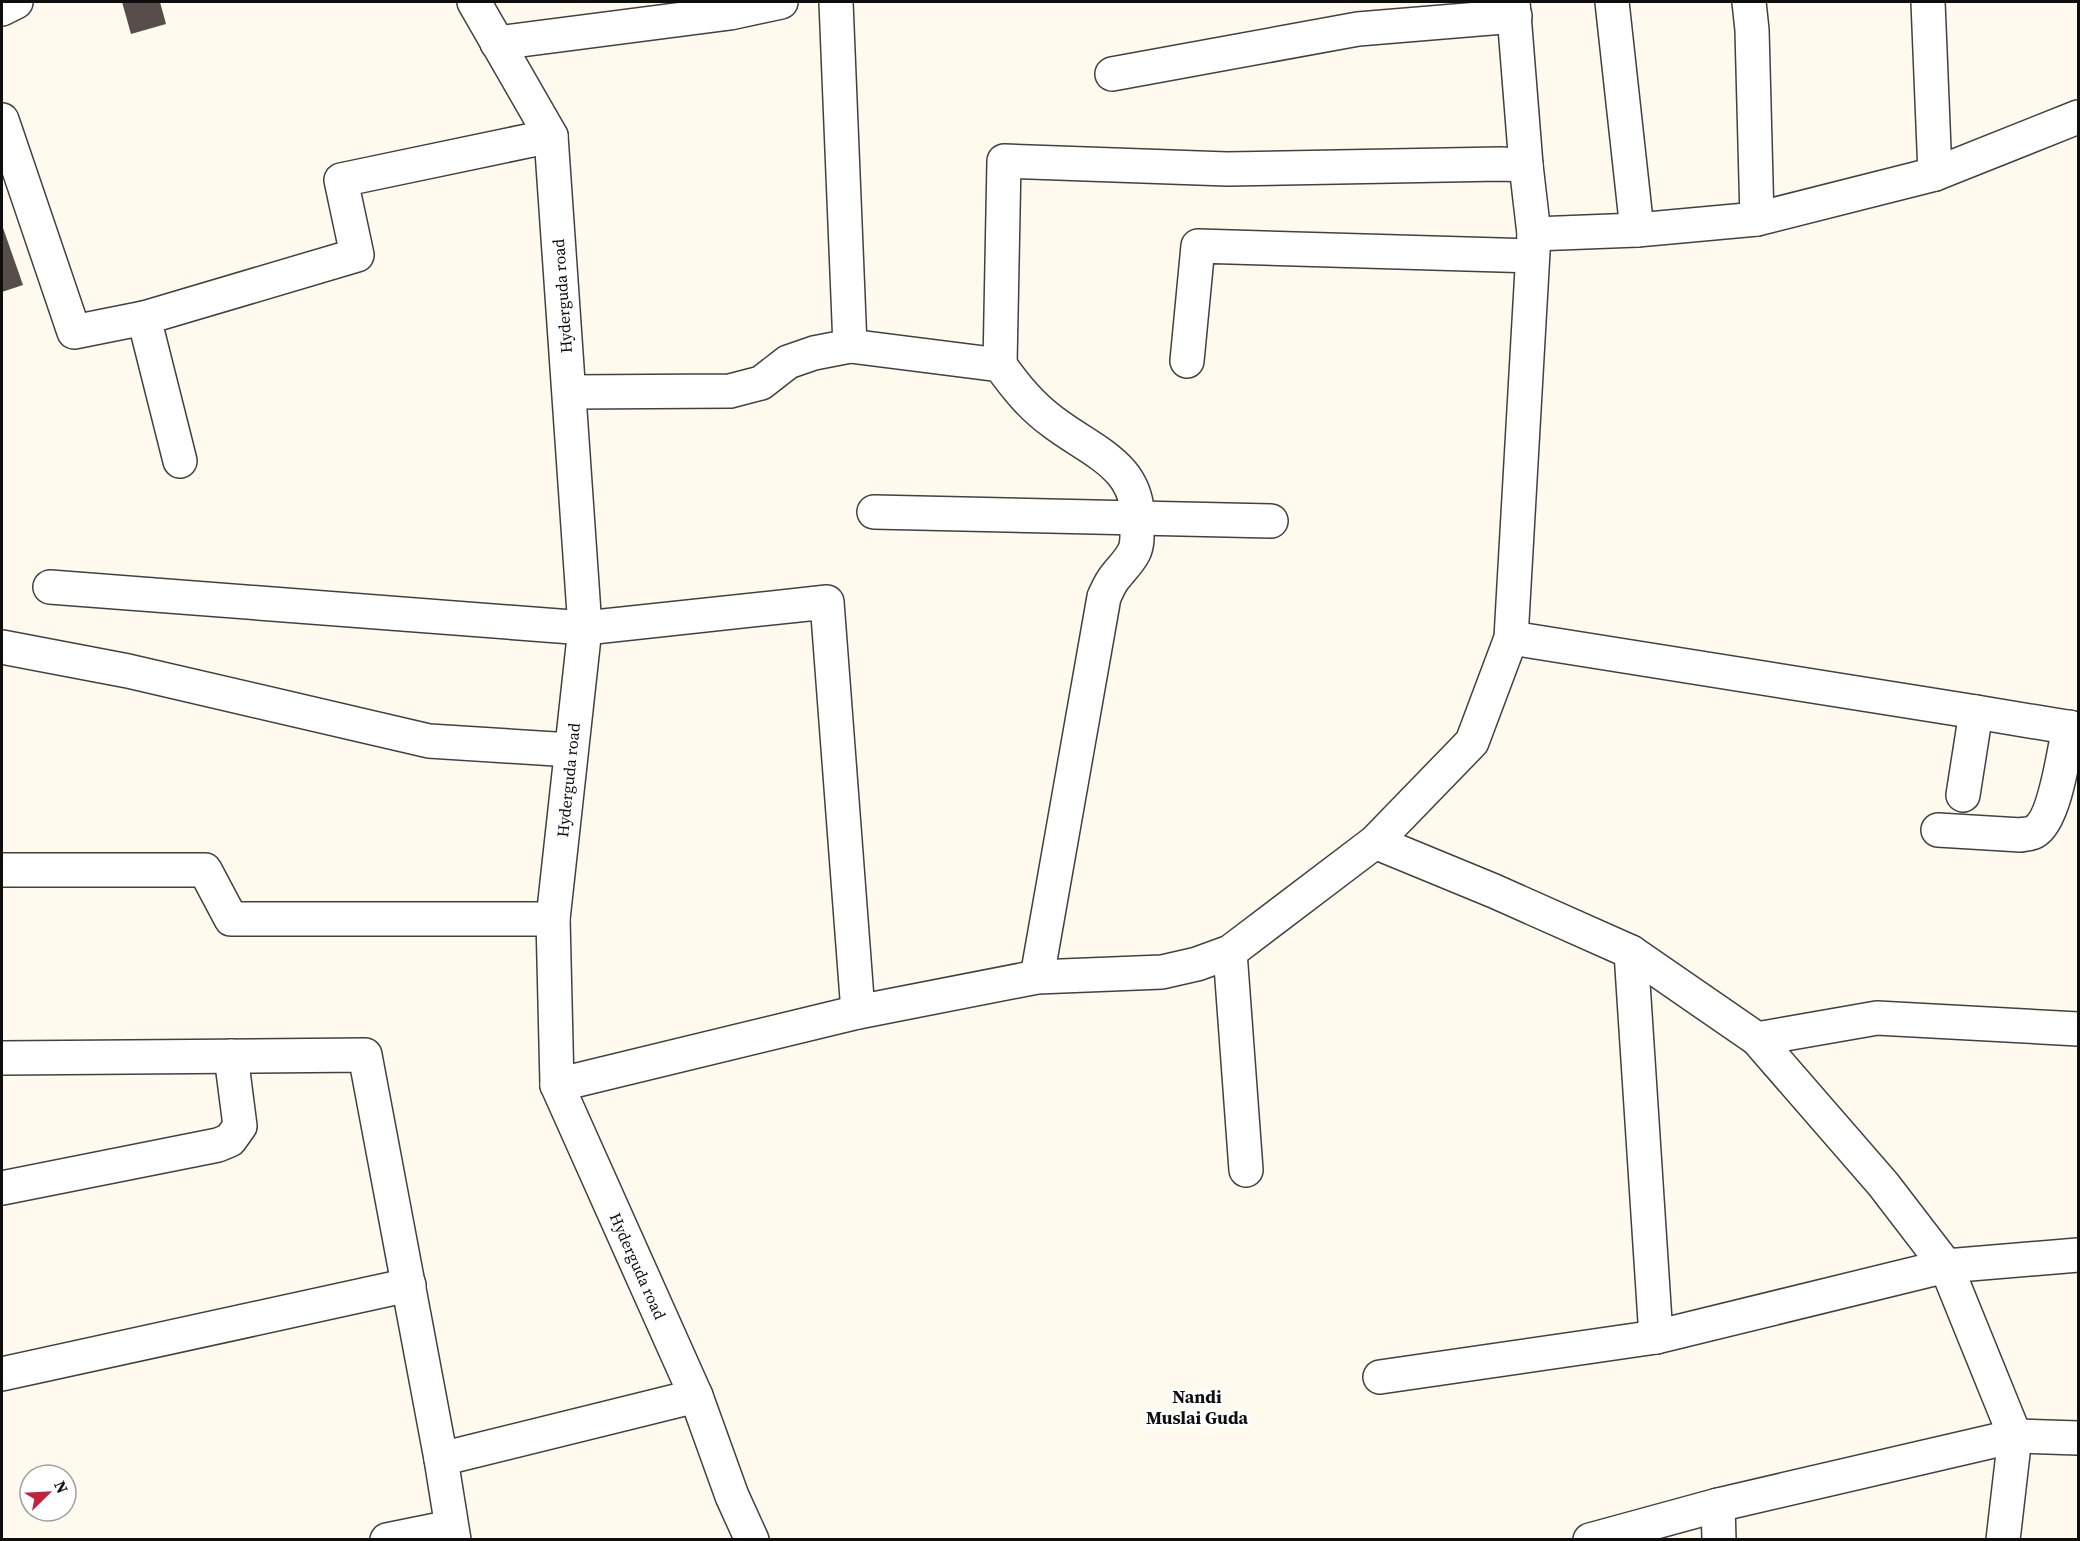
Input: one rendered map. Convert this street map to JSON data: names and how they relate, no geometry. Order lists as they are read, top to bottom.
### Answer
{
  "streets": {
    "street": ["Hyderguda road"]
  },
  "districts": ["Nandi Muslai Guda"],
  "north": "top right"
}
